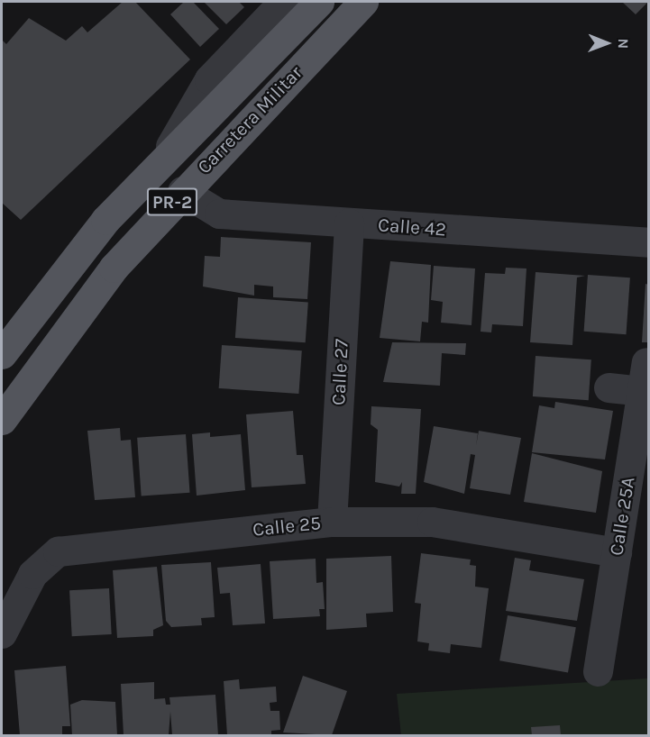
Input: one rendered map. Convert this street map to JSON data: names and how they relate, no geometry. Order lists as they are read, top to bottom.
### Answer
{
  "streets": {
    "main road": ["Carretera Militar", "PR-2"],
    "street": [
      "Calle 42",
      "Calle 27",
      "Calle 25A",
      "Calle 25"
    ]
  },
  "crossings": [
    ["Carretera Militar", "Calle 42"],
    ["Calle 42", "Calle 27"],
    ["Calle 27", "Calle 25"],
    ["Calle 25A", "Calle 25"]
  ],
  "north": "right"
}
